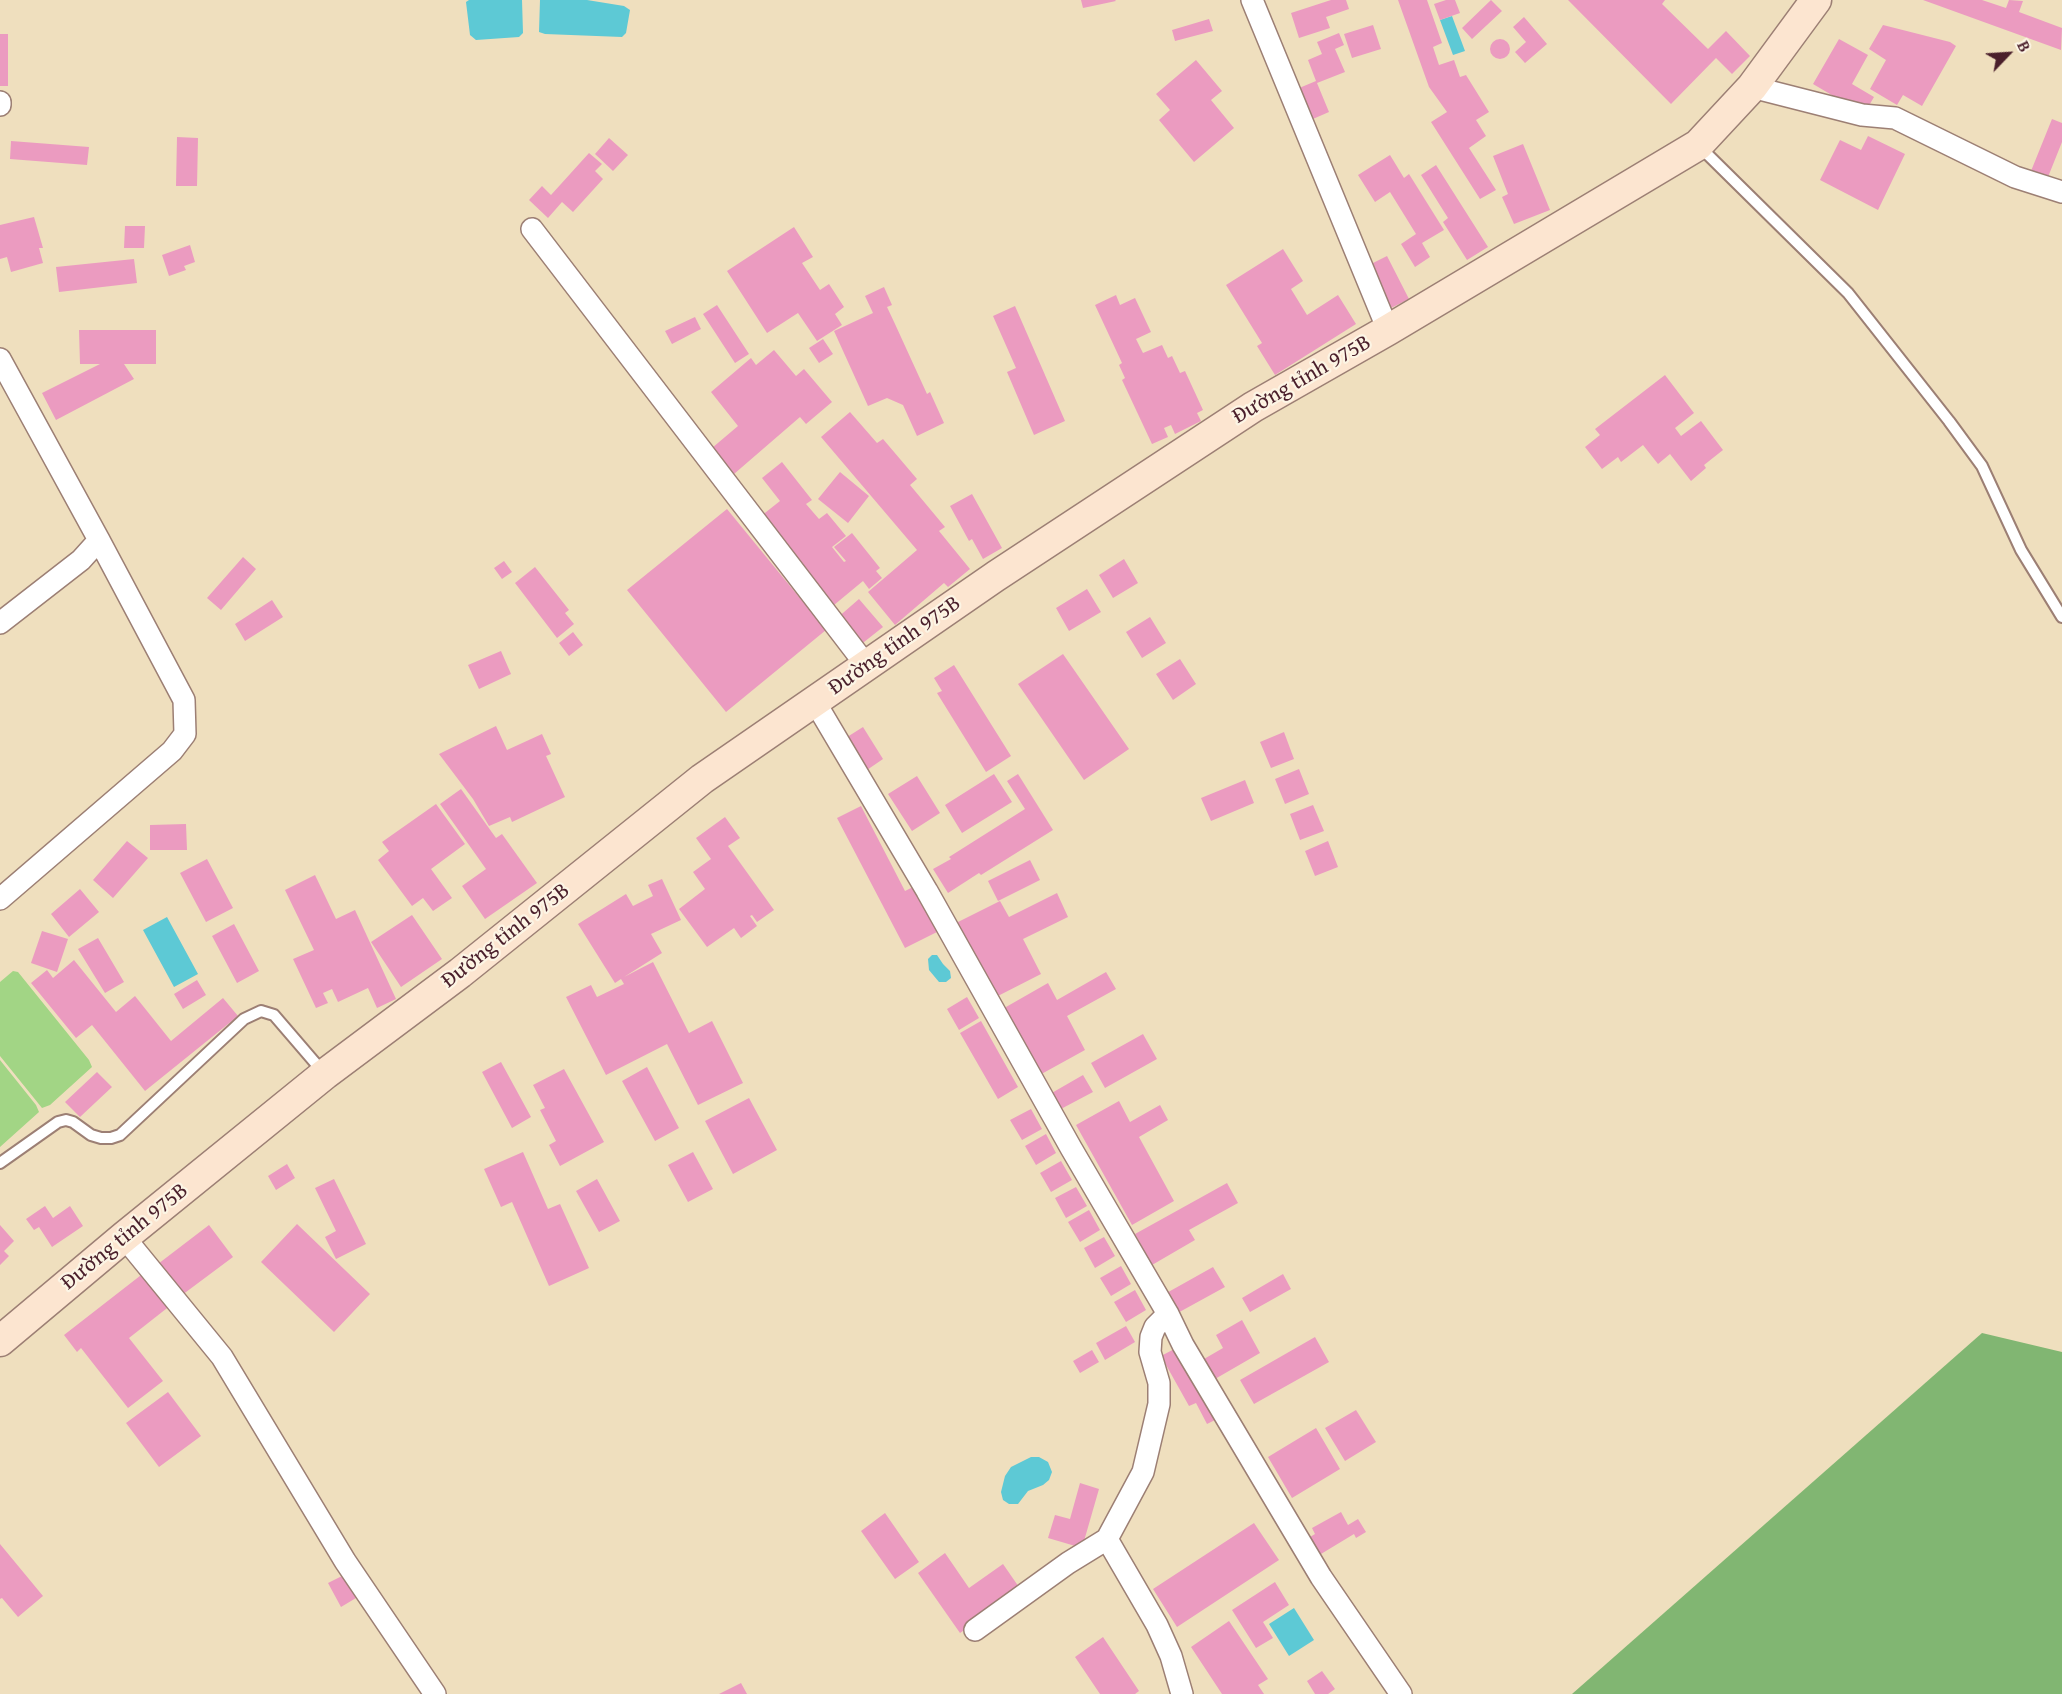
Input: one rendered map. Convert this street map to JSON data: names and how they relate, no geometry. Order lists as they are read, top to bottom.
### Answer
{
  "streets": {
    "main road": ["Đường tỉnh 975B"]
  },
  "north": "top right"
}
